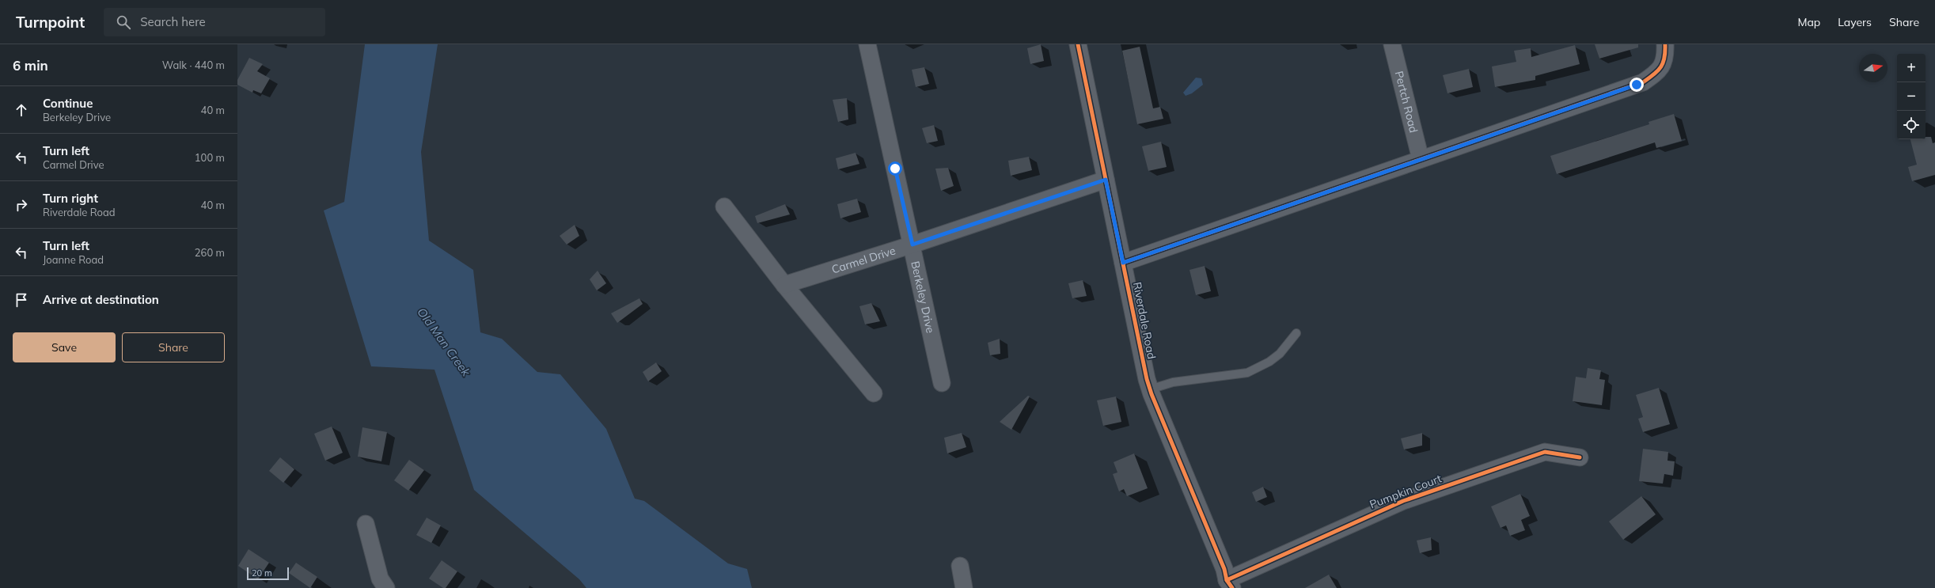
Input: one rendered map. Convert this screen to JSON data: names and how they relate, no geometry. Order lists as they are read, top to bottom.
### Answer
{
  "streets": {
    "street": [
      "Pertch Road",
      "Carmel Drive",
      "Berkeley Drive",
      "Riverdale Road",
      "Pumpkin Court"
    ]
  },
  "crossings": [
    ["Carmel Drive", "Berkeley Drive"],
    ["Carmel Drive", "Riverdale Road"],
    ["Riverdale Road", "Pumpkin Court"]
  ],
  "water": ["Old Man Creek"],
  "scale_bar": "20 m",
  "north": "right",
  "page": {
    "header": "Turnpoint",
    "search": "Search here",
    "nav": ["Map", "Layers", "Share"],
    "heading": ["6 min", "Walk · 440 m"],
    "map_buttons": ["+", "−"],
    "list": [
      ["Continue", "Berkeley Drive", "40 m"],
      ["Turn left", "Carmel Drive", "100 m"],
      ["Turn right", "Riverdale Road", "40 m"],
      ["Turn left", "Joanne Road", "260 m"],
      "Arrive at destination"
    ],
    "buttons": ["Save", "Share"],
    "scale": "20 m"
  }
}
